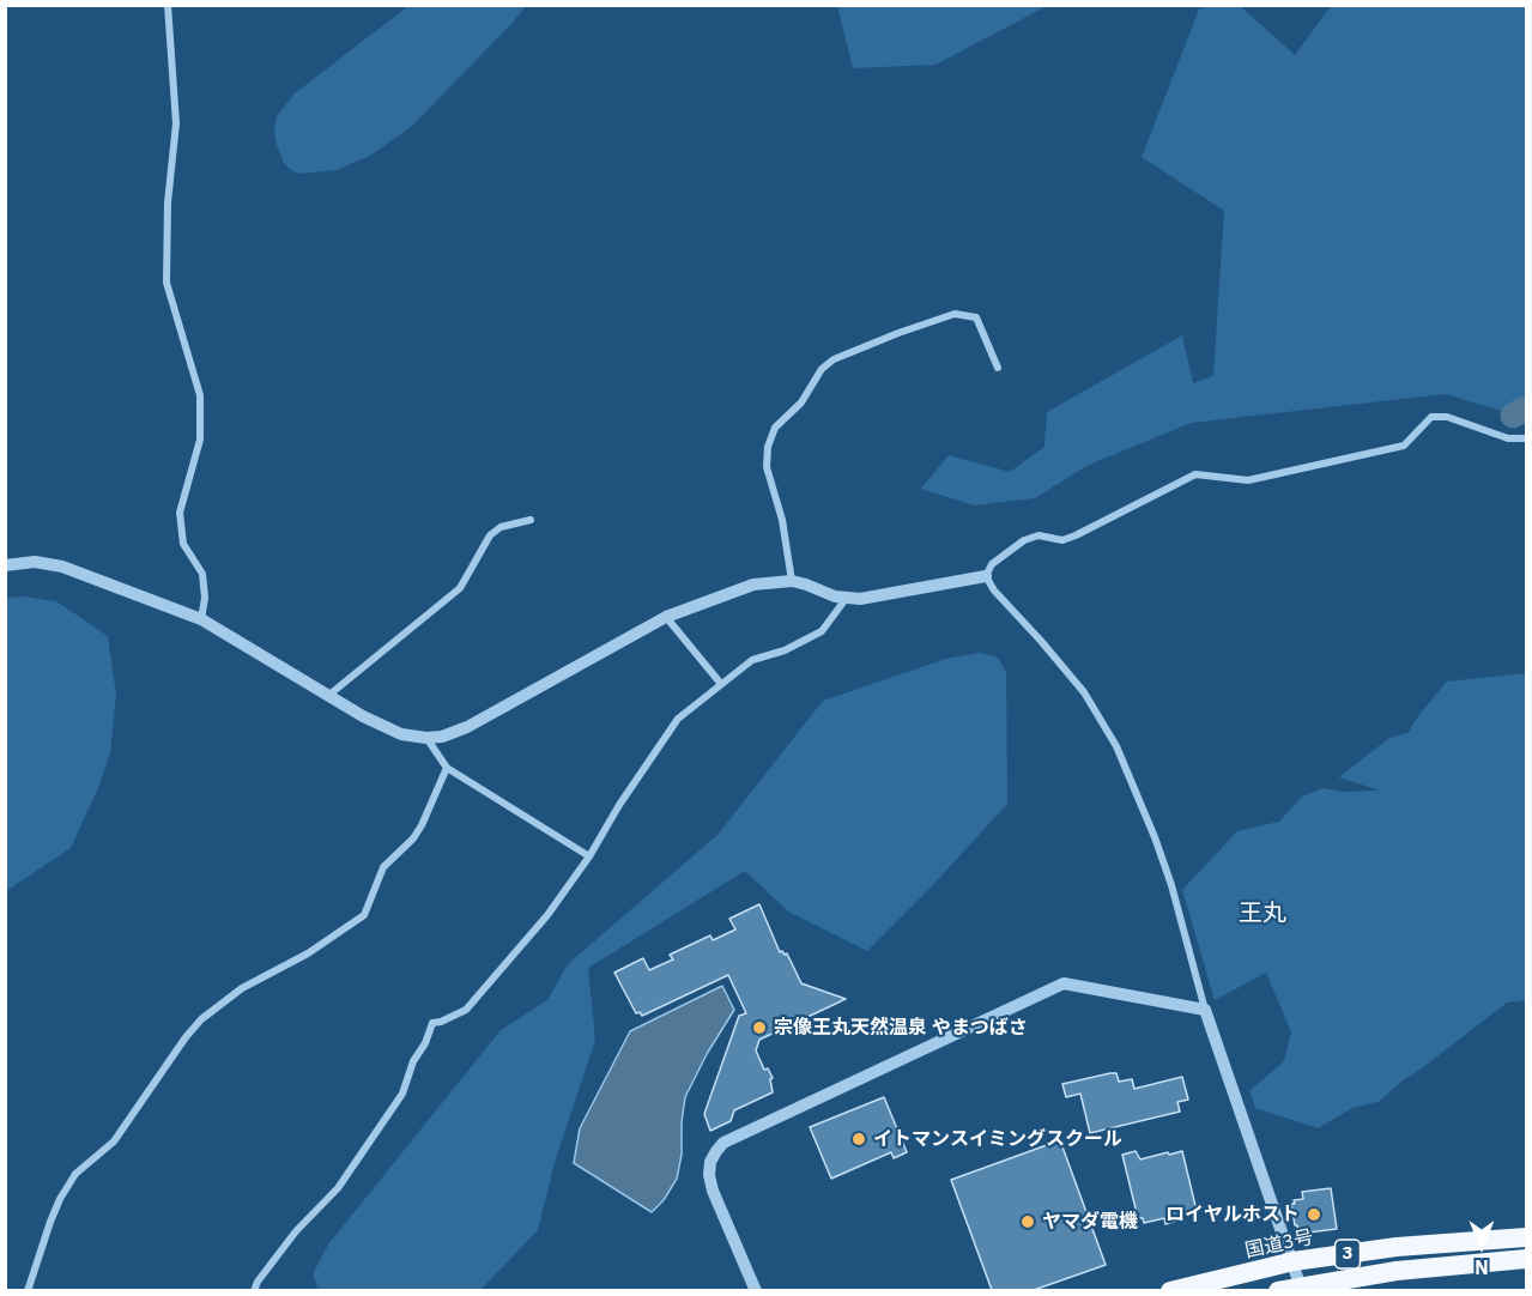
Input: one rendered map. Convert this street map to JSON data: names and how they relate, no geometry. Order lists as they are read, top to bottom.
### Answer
{
  "streets": {
    "highway": ["国道3号", "3"]
  },
  "districts": ["王丸"],
  "places": [
    "宗像王丸天然温泉 やまつばさ",
    "イトマンスイミングスクール",
    "ロイヤルホスト",
    "ヤマダ電機"
  ],
  "north": "bottom"
}
